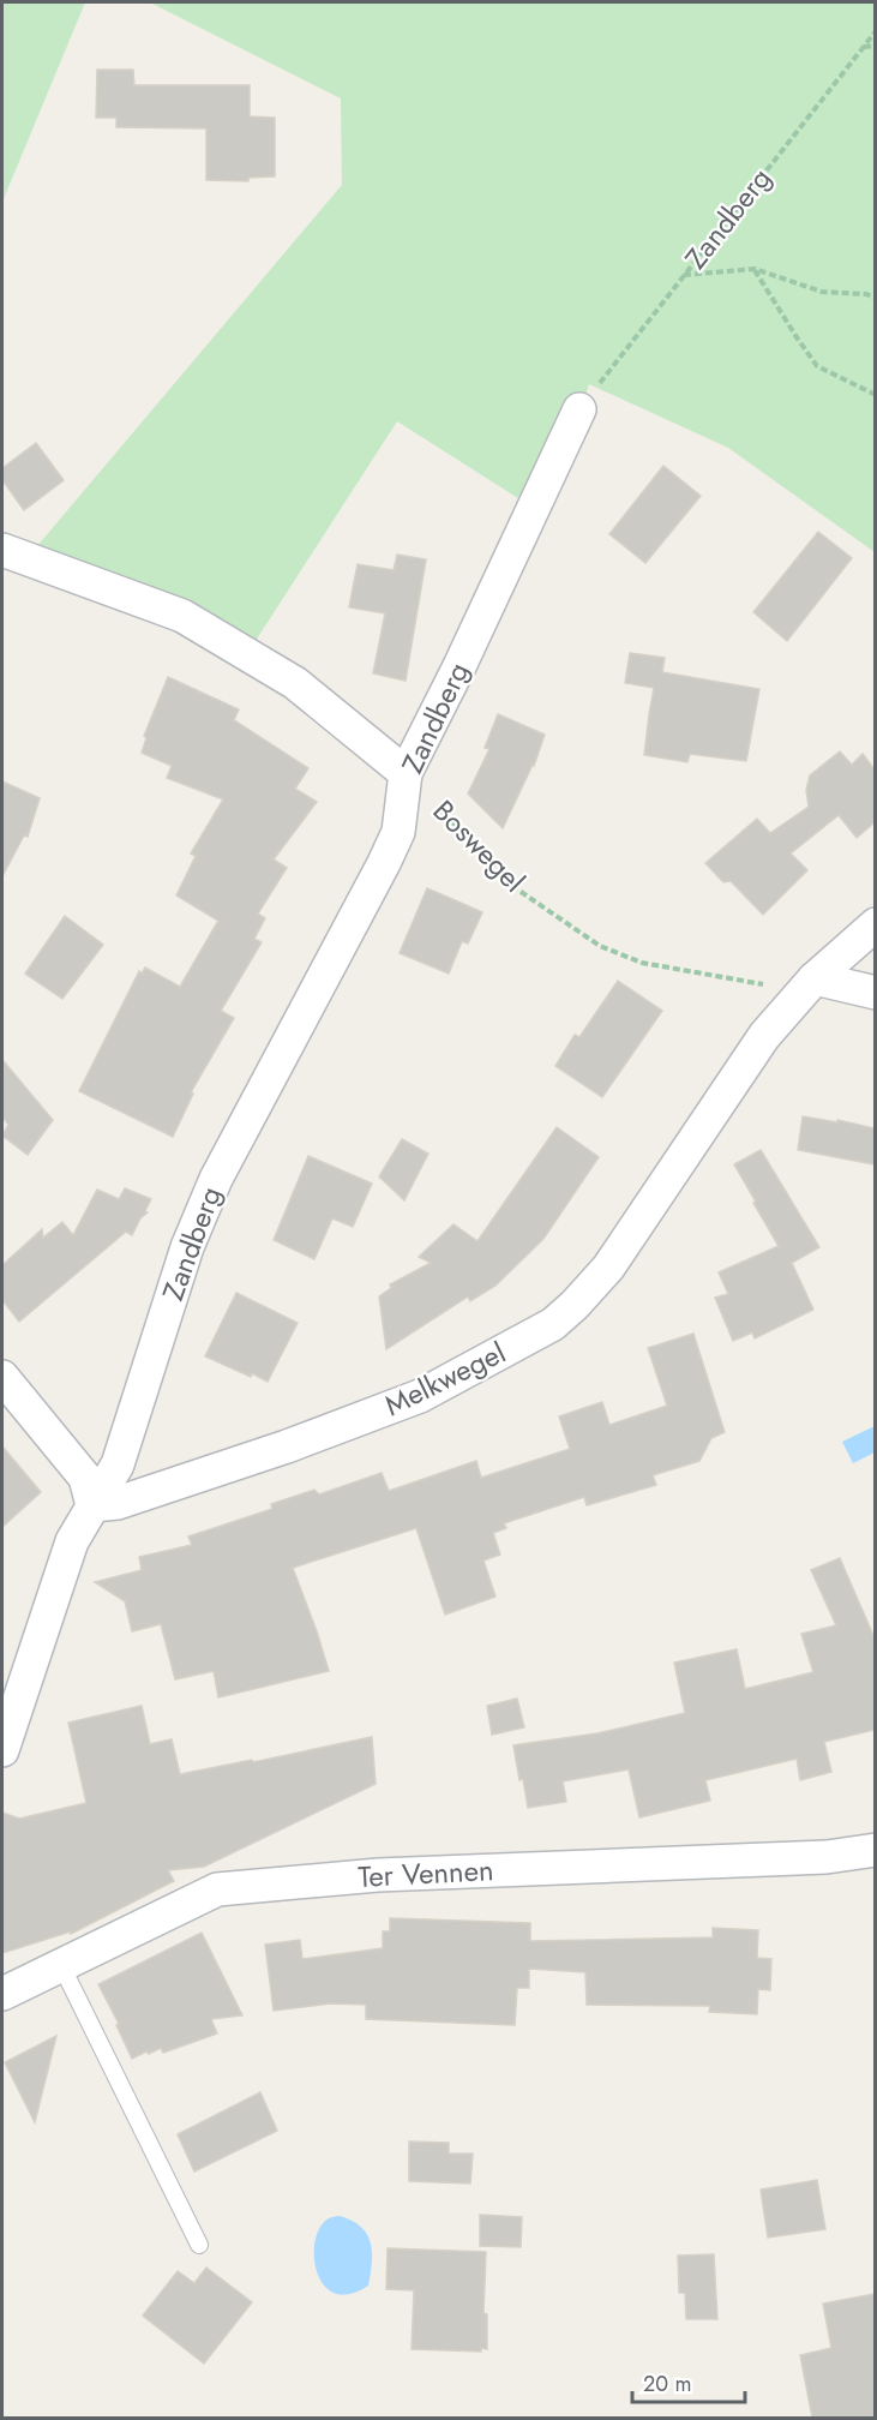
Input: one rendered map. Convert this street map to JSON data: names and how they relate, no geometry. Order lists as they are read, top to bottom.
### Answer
{
  "streets": {
    "street": ["Zandberg", "Melkwegel", "Ter Vennen"],
    "path": ["Boswegel"]
  },
  "crossings": [
    ["Zandberg", "Boswegel"],
    ["Zandberg", "Melkwegel"],
    ["Boswegel", "Melkwegel"]
  ],
  "scale_bar": "20 m"
}
